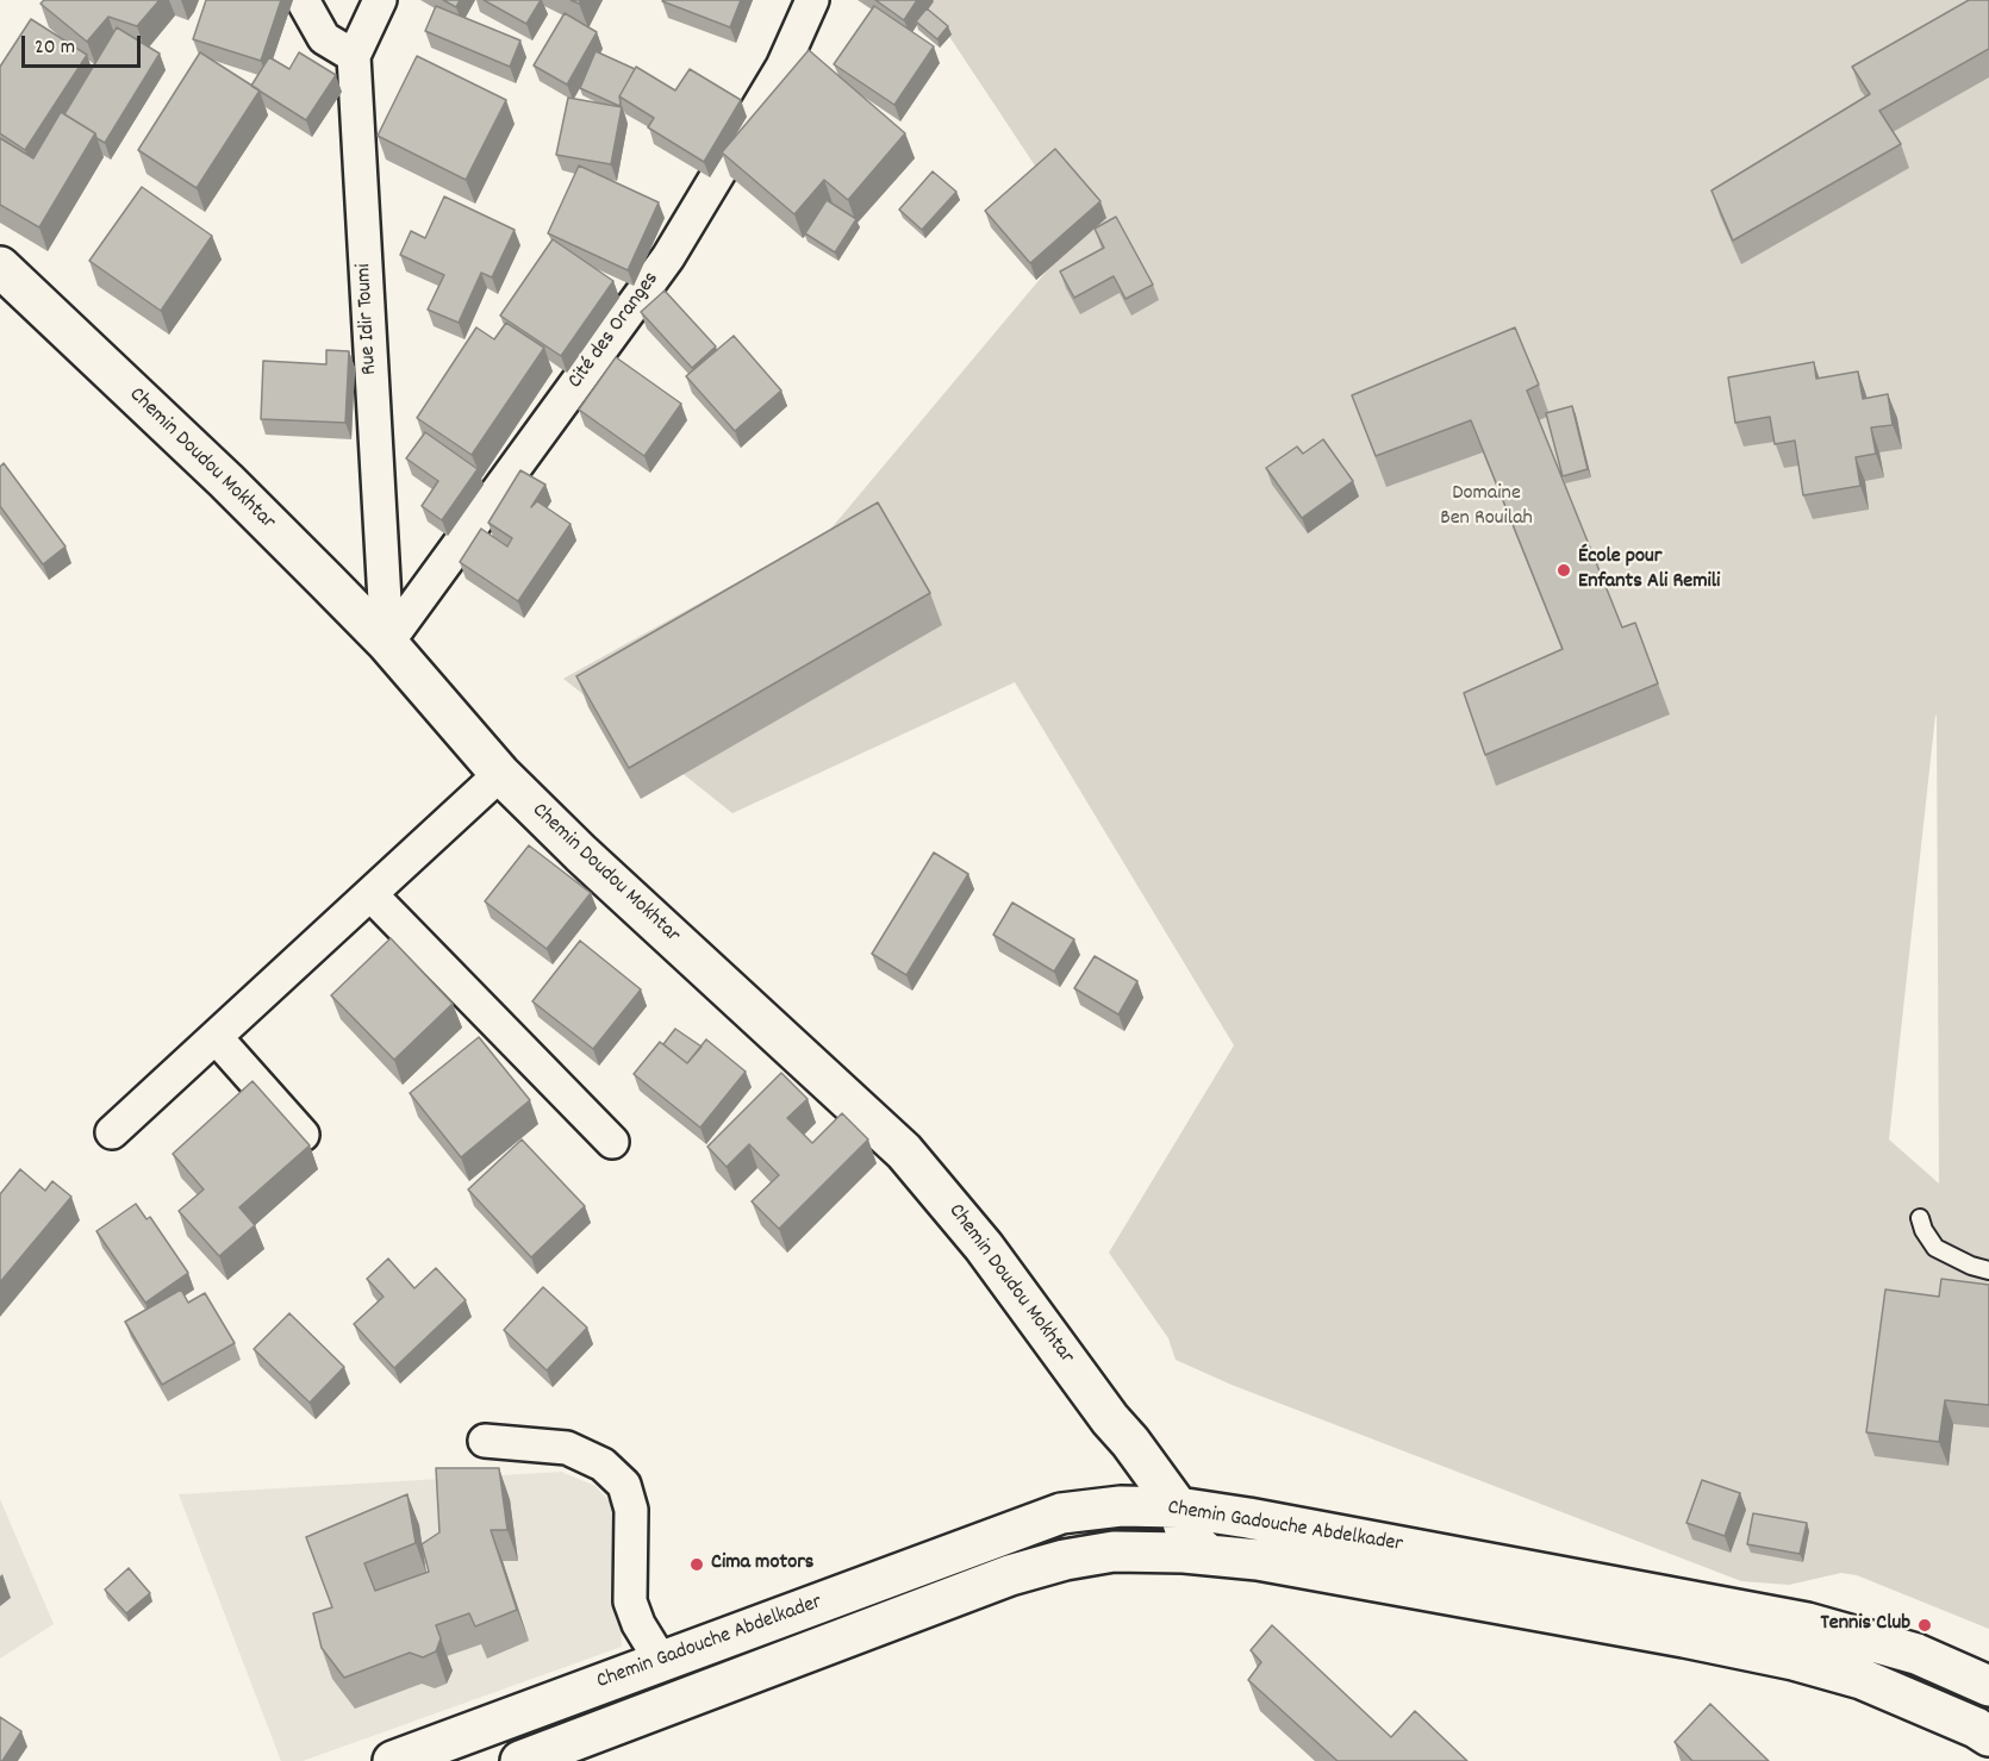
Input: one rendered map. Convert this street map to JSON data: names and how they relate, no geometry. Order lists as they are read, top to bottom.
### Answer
{
  "streets": {
    "main road": ["Chemin Doudou Mokhtar", "Chemin Gadouche Abdelkader"],
    "street": ["Rue Idir Toumi", "Cité des Oranges"]
  },
  "crossings": [
    ["Rue Idir Toumi", "Cité des Oranges"],
    ["Rue Idir Toumi", "Chemin Doudou Mokhtar"],
    ["Cité des Oranges", "Chemin Doudou Mokhtar"],
    ["Chemin Doudou Mokhtar", "Chemin Gadouche Abdelkader"]
  ],
  "parks": ["Domaine Ben Rouilah"],
  "places": ["École pour Enfants Ali Remili", "Cima motors", "Tennis Club"],
  "scale_bar": "20 m"
}
